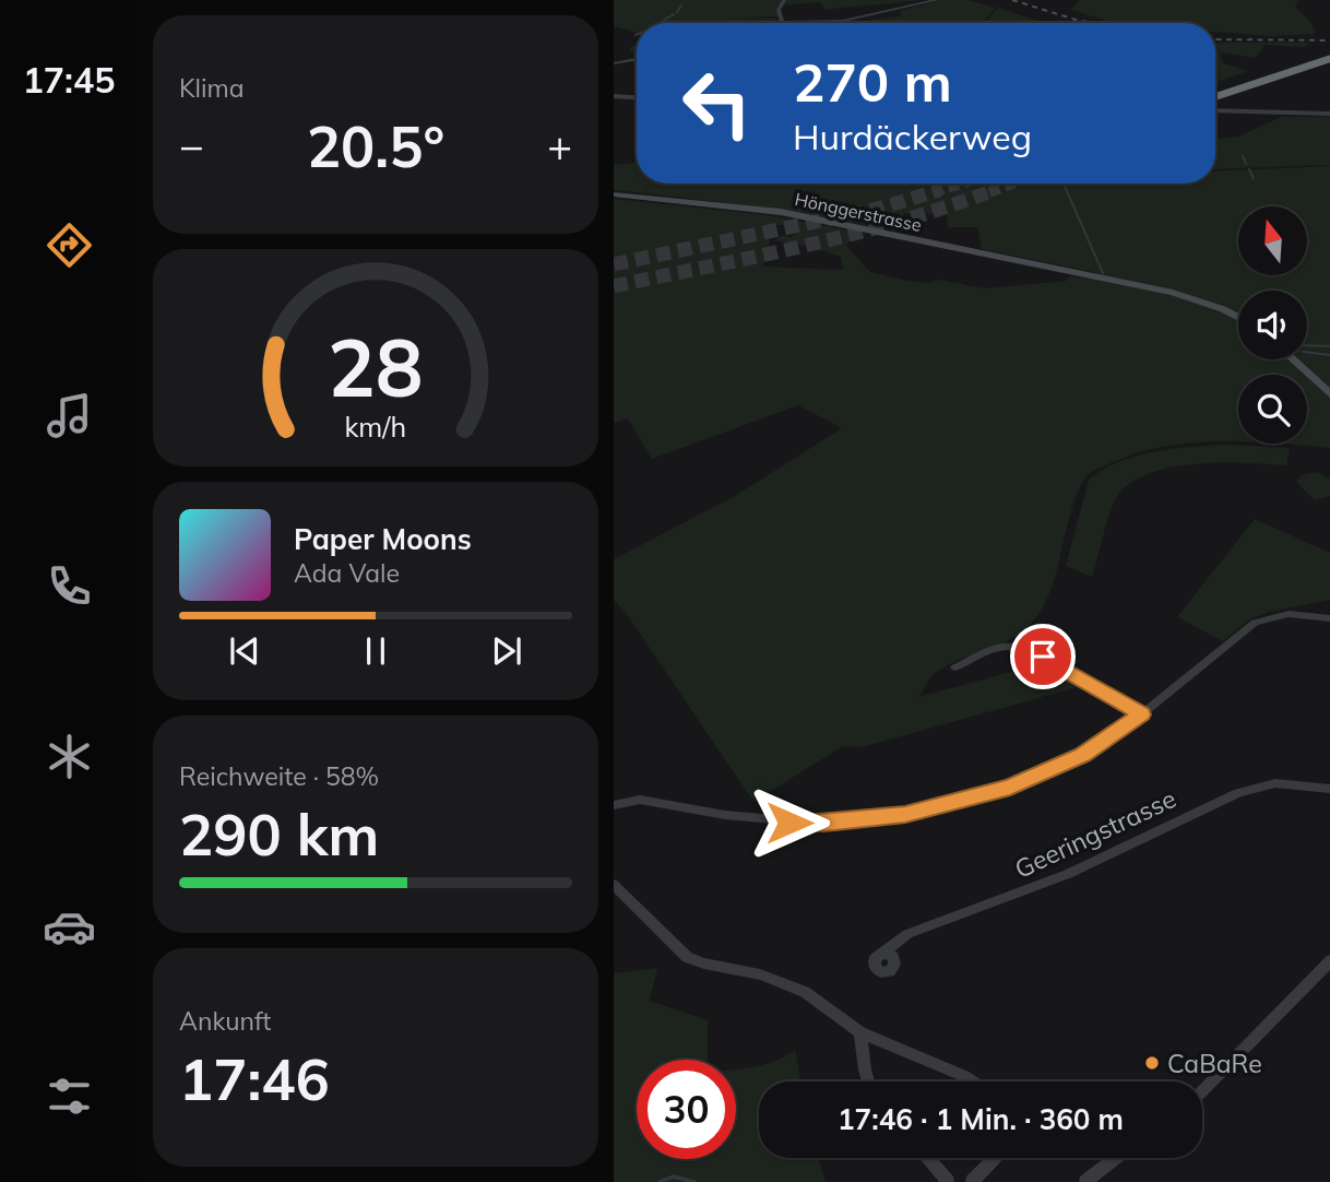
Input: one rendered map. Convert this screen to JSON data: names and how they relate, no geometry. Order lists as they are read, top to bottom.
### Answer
{
  "streets": {
    "main road": ["Hönggerstrasse"],
    "street": ["Geeringstrasse"]
  },
  "places": ["CaBaRe"],
  "north": "top",
  "page": {
    "tabs": "17:45",
    "tile": [
      "Klima",
      ["Reichweite · 58%", "290 km"],
      ["Ankunft", "17:46"]
    ],
    "turn": ["270 m", "Hurdäckerweg"],
    "heat": ["−", "20.5°", "+"],
    "song": ["Paper Moons", "Ada Vale"],
    "limit": "30",
    "trip": "17:46 · 1 Min. · 360 m",
    "gauge": ["28", "km/h"]
  }
}
